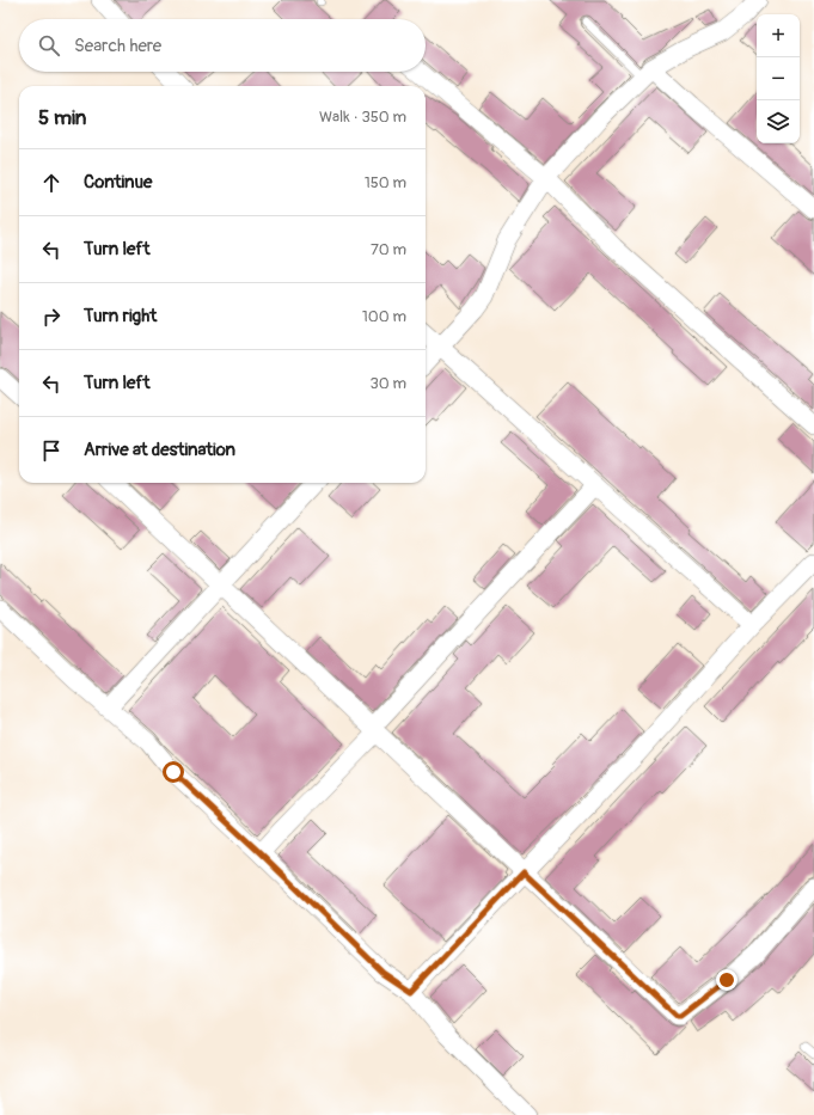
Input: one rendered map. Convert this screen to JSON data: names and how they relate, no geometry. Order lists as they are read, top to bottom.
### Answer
{
  "page": {
    "map_buttons": ["+", "−"],
    "search": "Search here",
    "heading": ["5 min", "Walk · 350 m"],
    "list": [
      ["Continue", "150 m"],
      ["Turn left", "70 m"],
      ["Turn right", "100 m"],
      ["Turn left", "30 m"],
      "Arrive at destination"
    ]
  }
}
